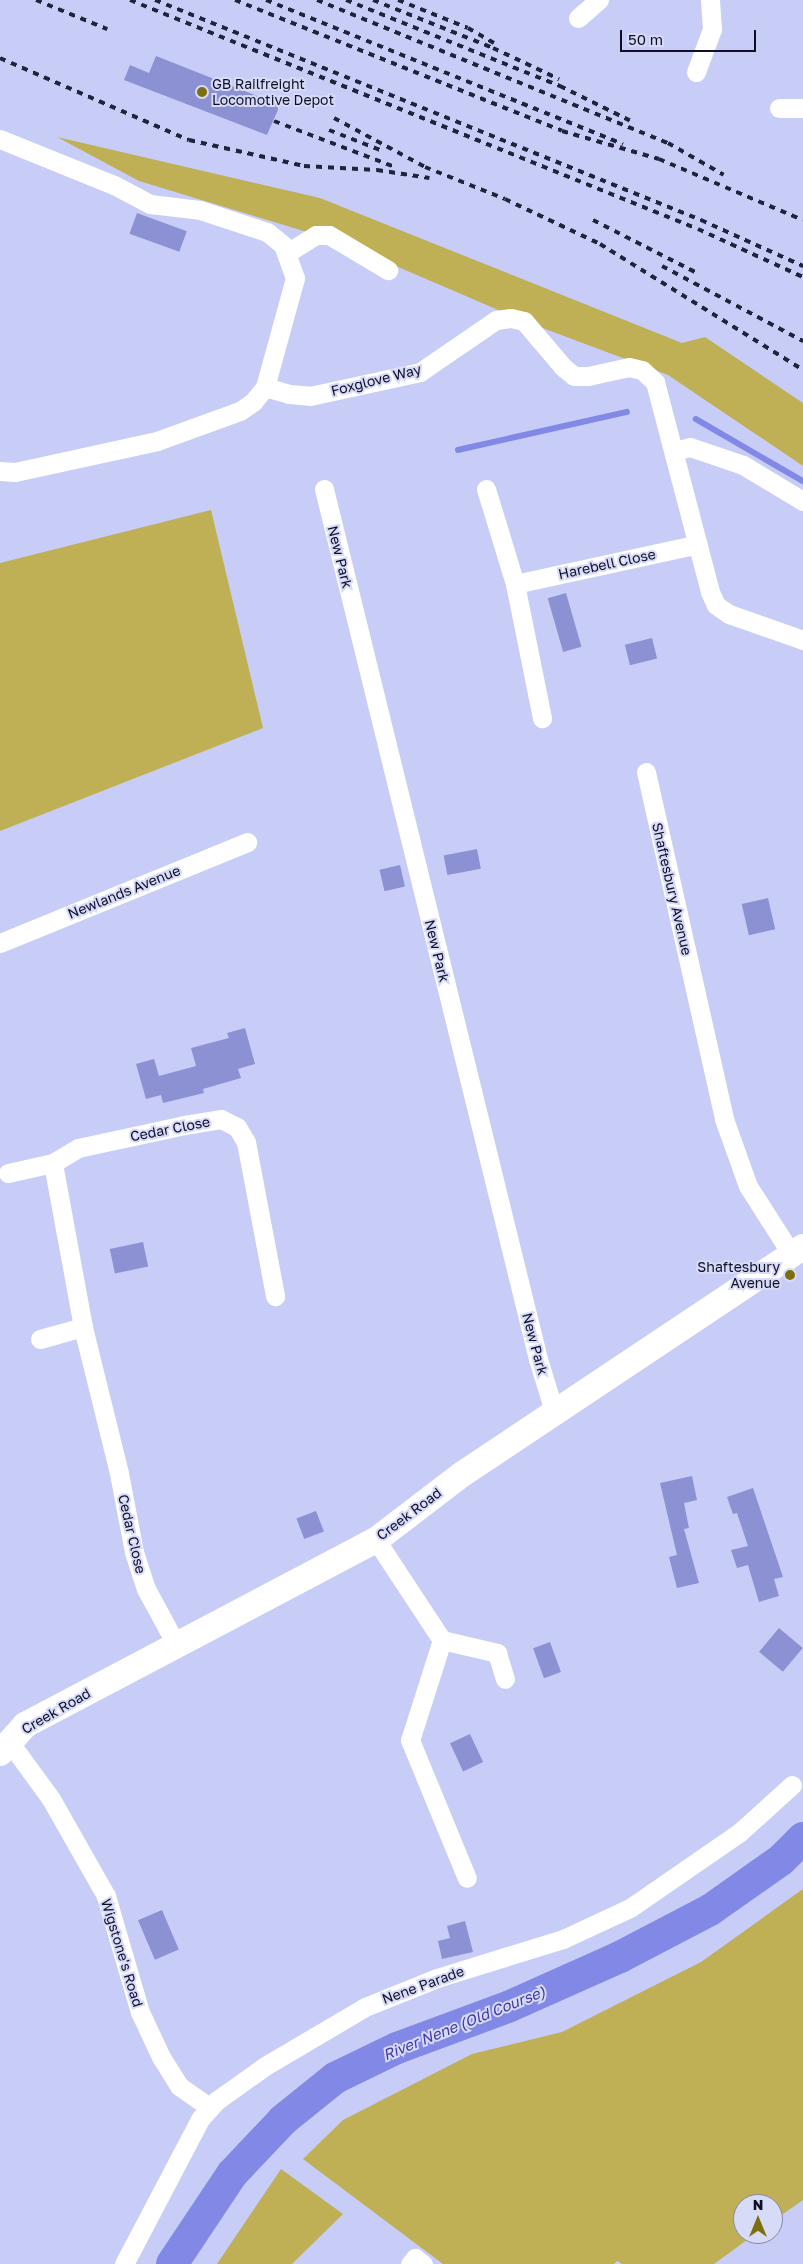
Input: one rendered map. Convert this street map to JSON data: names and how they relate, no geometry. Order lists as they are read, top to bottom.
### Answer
{
  "streets": {
    "street": [
      "Foxglove Way",
      "New Park",
      "Harebell Close",
      "Shaftesbury Avenue",
      "Newlands Avenue",
      "Cedar Close",
      "Creek Road",
      "Wigstone's Road",
      "Nene Parade"
    ]
  },
  "crossings": [
    ["Foxglove Way", "Harebell Close"],
    ["New Park", "Creek Road"],
    ["Shaftesbury Avenue", "Creek Road"],
    ["Cedar Close", "Creek Road"],
    ["Creek Road", "Wigstone's Road"],
    ["Wigstone's Road", "Nene Parade"]
  ],
  "water": ["River Nene (Old Course)"],
  "places": ["GB Railfreight Locomotive Depot", "Shaftesbury Avenue"],
  "scale_bar": "50 m",
  "north": "top"
}
